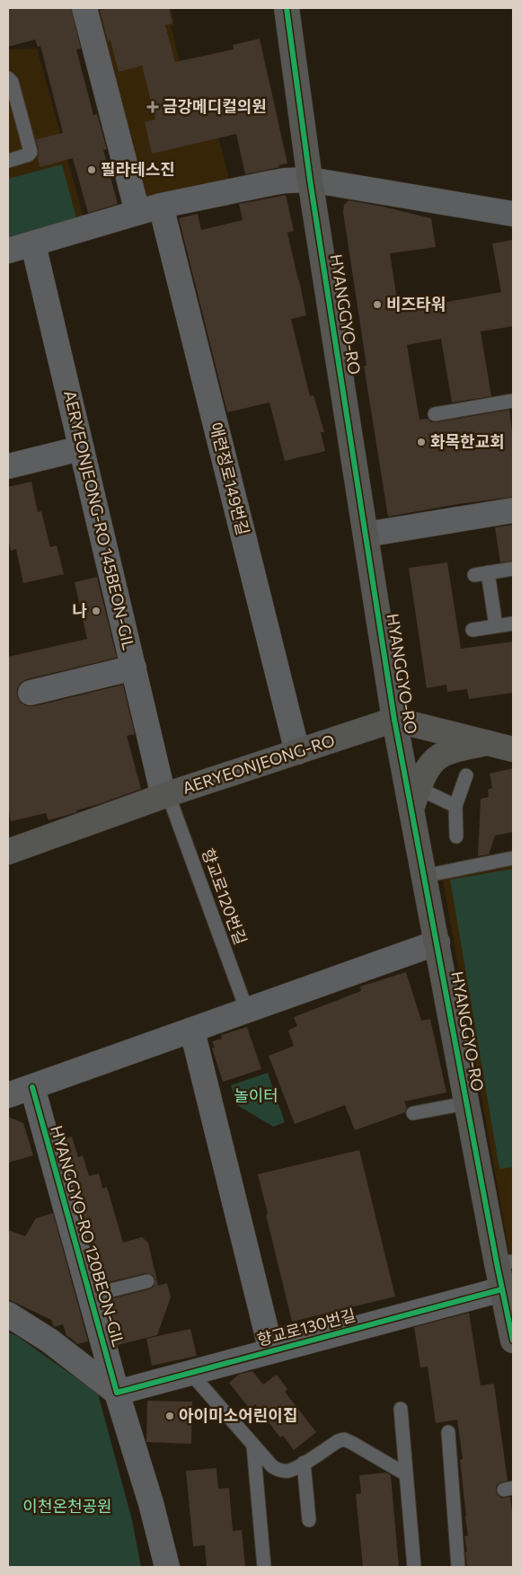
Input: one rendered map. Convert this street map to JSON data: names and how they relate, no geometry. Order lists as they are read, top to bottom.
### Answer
{
  "streets": {
    "street": [
      "HYANGGYO-RO",
      "애련정로149번길",
      "AERYEONJEONG-RO 145BEON-GIL",
      "AERYEONJEONG-RO",
      "HYANGGYO-RO 120BEON-GIL",
      "향교로130번길"
    ],
    "lane": ["향교로120번길"]
  },
  "crossings": [
    ["HYANGGYO-RO", "AERYEONJEONG-RO"],
    ["HYANGGYO-RO", "향교로130번길"],
    ["애련정로149번길", "AERYEONJEONG-RO"],
    ["AERYEONJEONG-RO 145BEON-GIL", "AERYEONJEONG-RO"],
    ["AERYEONJEONG-RO 145BEON-GIL", "향교로120번길"],
    ["AERYEONJEONG-RO", "향교로120번길"],
    ["HYANGGYO-RO 120BEON-GIL", "향교로130번길"]
  ],
  "parks": ["놀이터", "이천온천공원"],
  "places": {
    "health": ["금강메디컬의원"],
    "other": [
      "필라테스진",
      "비즈타워",
      "화목한교회",
      "나",
      "아이미소어린이집"
    ]
  }
}
